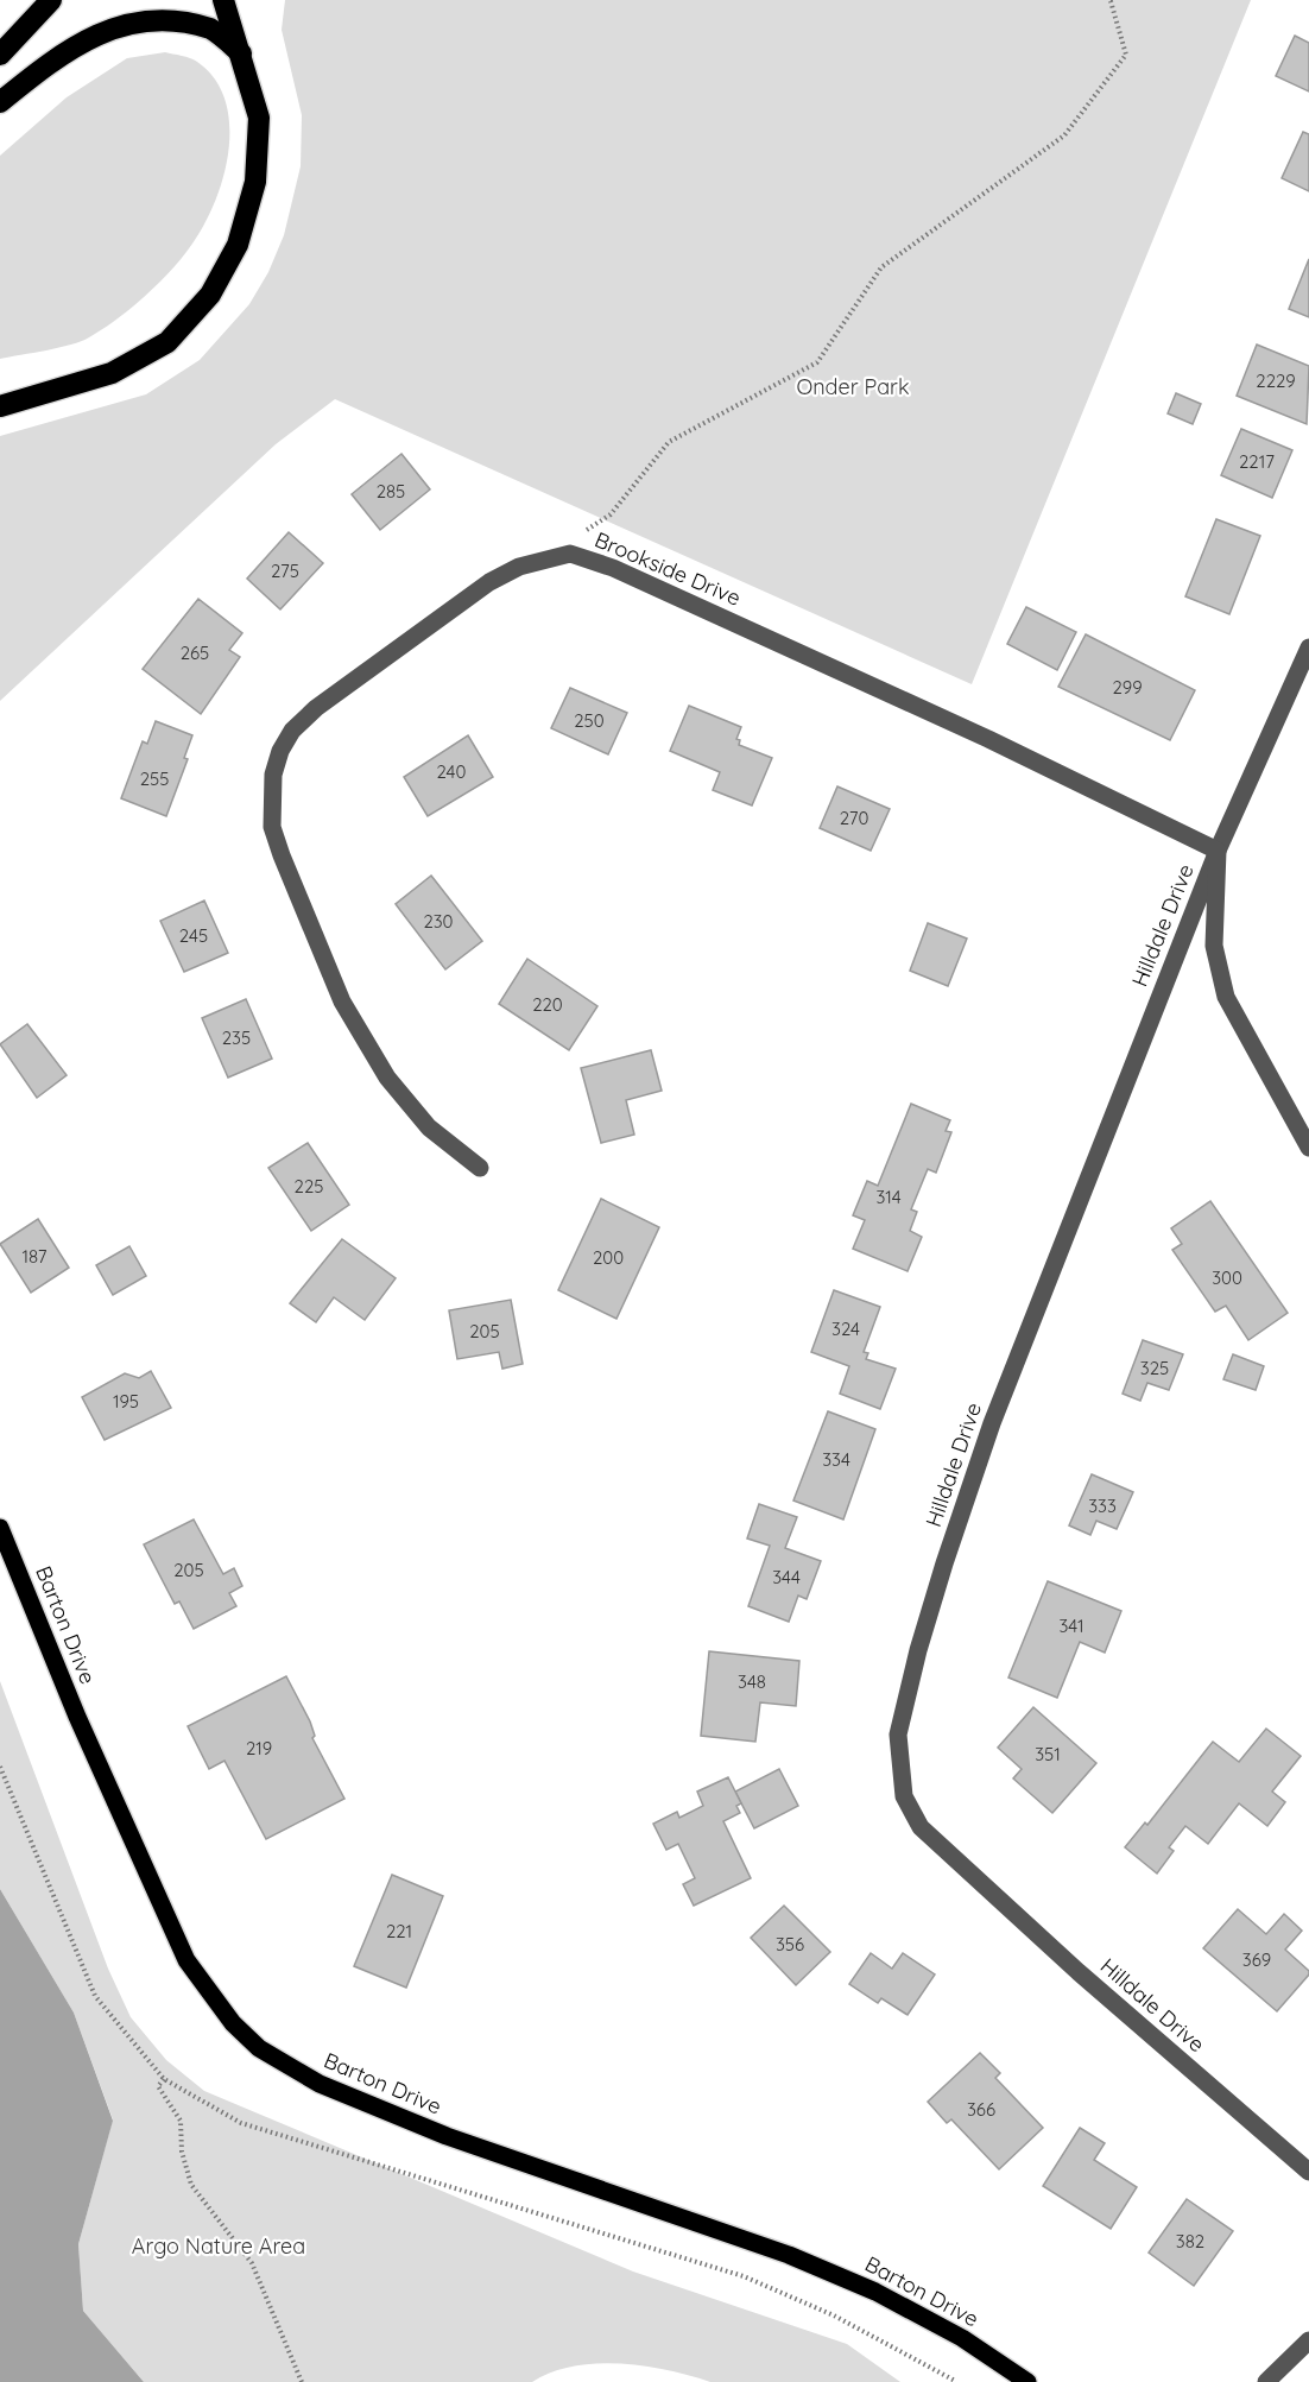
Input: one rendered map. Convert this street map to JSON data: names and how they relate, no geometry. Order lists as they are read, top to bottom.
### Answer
{
  "streets": {
    "main road": ["Barton Drive"],
    "street": ["Brookside Drive", "Hilldale Drive"]
  },
  "crossings": [
    ["Brookside Drive", "Hilldale Drive"]
  ],
  "parks": ["Onder Park", "Argo Nature Area"],
  "house_numbers": [
    "2229",
    "2217",
    "285",
    "275",
    "265",
    "299",
    "250",
    "240",
    "255",
    "270",
    "230",
    "245",
    "220",
    "235",
    "225",
    "314",
    "187",
    "200",
    "300",
    "324",
    "205",
    "325",
    "195",
    "334",
    "333",
    "205",
    "344",
    "341",
    "348",
    "219",
    "351",
    "221",
    "356",
    "369",
    "366",
    "382"
  ]
}
